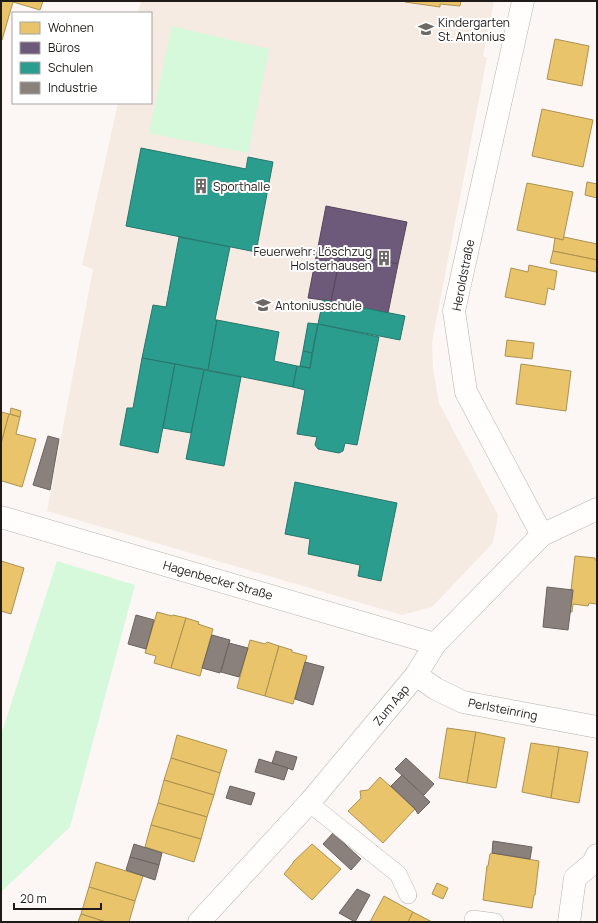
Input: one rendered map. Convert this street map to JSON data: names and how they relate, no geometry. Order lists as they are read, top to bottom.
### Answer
{
  "streets": {
    "street": [
      "Heroldstraße",
      "Hagenbecker Straße",
      "Zum Aap",
      "Perlsteinring"
    ]
  },
  "crossings": [
    ["Heroldstraße", "Zum Aap"],
    ["Hagenbecker Straße", "Zum Aap"],
    ["Zum Aap", "Perlsteinring"]
  ],
  "places": {
    "school or university": ["Kindergarten St. Antonius", "Antoniusschule"],
    "building": ["Sporthalle", "Feuerwehr: Löschzug Holsterhausen"]
  },
  "legend": [
    "Wohnen",
    "Büros",
    "Schulen",
    "Industrie"
  ],
  "scale_bar": "20 m"
}
